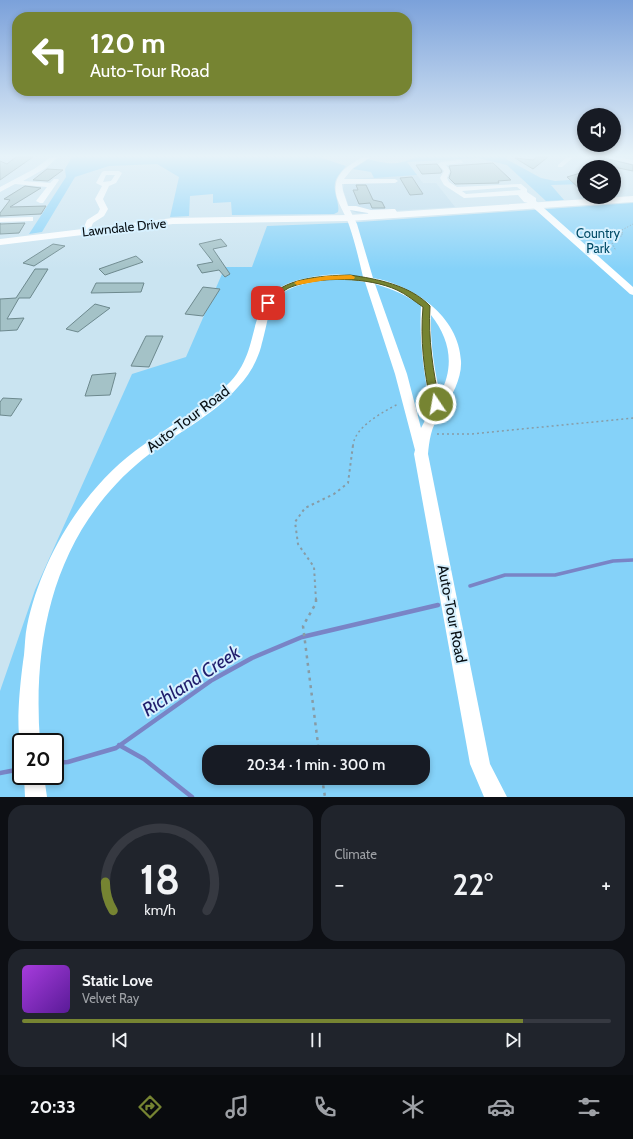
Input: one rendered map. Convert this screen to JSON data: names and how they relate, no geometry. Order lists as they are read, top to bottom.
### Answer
{
  "streets": {
    "main road": ["Lawndale Drive"],
    "street": ["Auto-Tour Road"]
  },
  "water": ["Richland Creek"],
  "parks": ["Country Park"],
  "page": {
    "turn": ["120 m", "Auto-Tour Road"],
    "limit": "20",
    "trip": "20:34 · 1 min · 300 m",
    "tile": "Climate",
    "heat": ["−", "22°", "+"],
    "song": ["Static Love", "Velvet Ray"],
    "tabs": "20:33",
    "gauge": ["18", "km/h"]
  }
}
